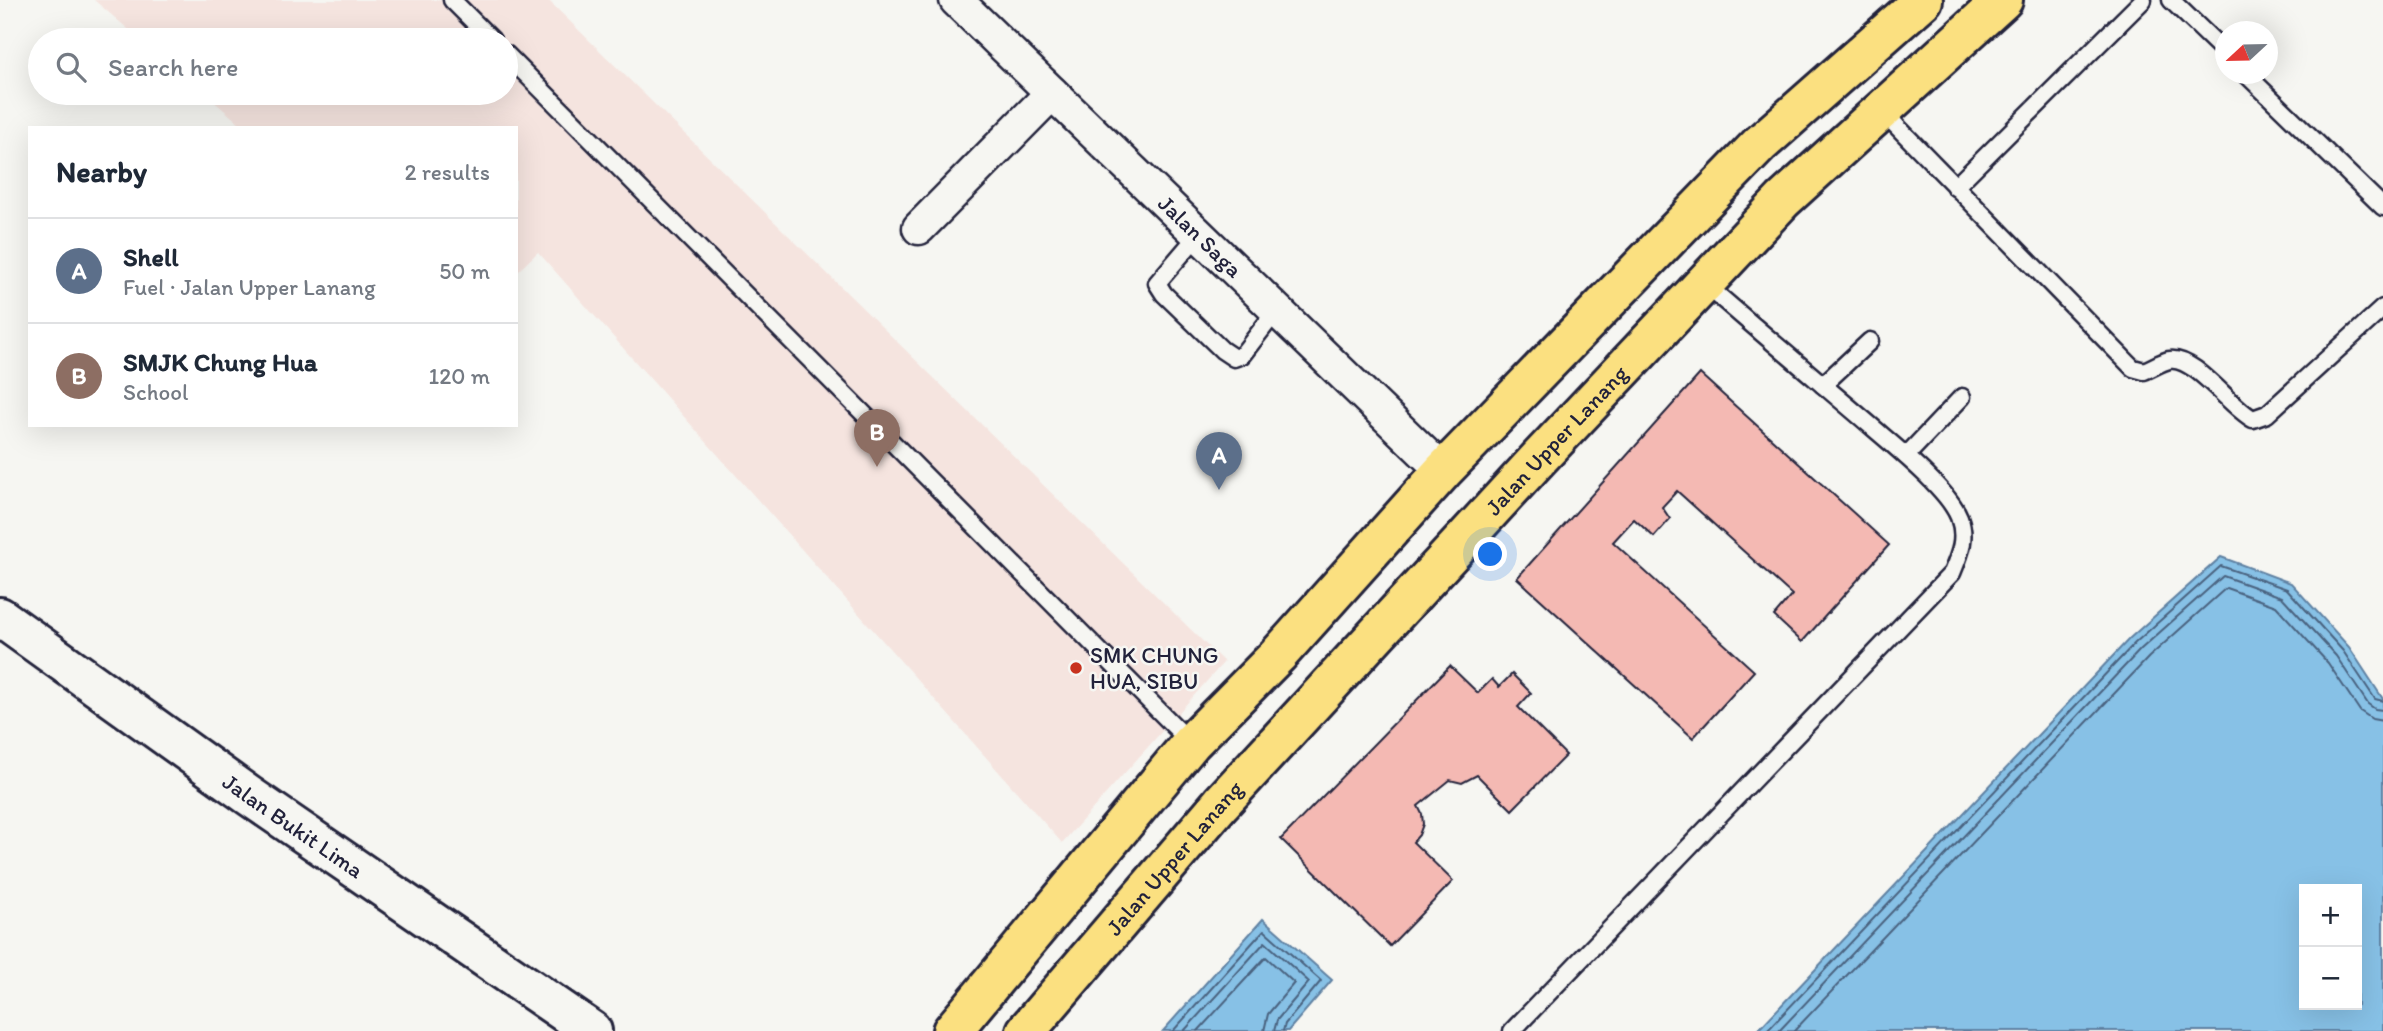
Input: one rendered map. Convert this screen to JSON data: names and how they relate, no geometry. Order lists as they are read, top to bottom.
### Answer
{
  "streets": {
    "main road": ["Jalan Upper Lanang", "Jalan Bukit Lima"],
    "street": ["Jalan Saga"]
  },
  "places": ["SMK CHUNG HUA, SIBU"],
  "north": "left",
  "page": {
    "search": "Search here",
    "heading": ["Nearby", "2 results"],
    "list": [
      {
        "mark": "A",
        "name": "Shell",
        "note": "Fuel · Jalan Upper Lanang",
        "value": "50 m"
      },
      {
        "mark": "B",
        "name": "SMJK Chung Hua",
        "note": "School",
        "value": "120 m"
      }
    ],
    "pins": ["B", "A"],
    "map_buttons": ["+", "−"]
  }
}
